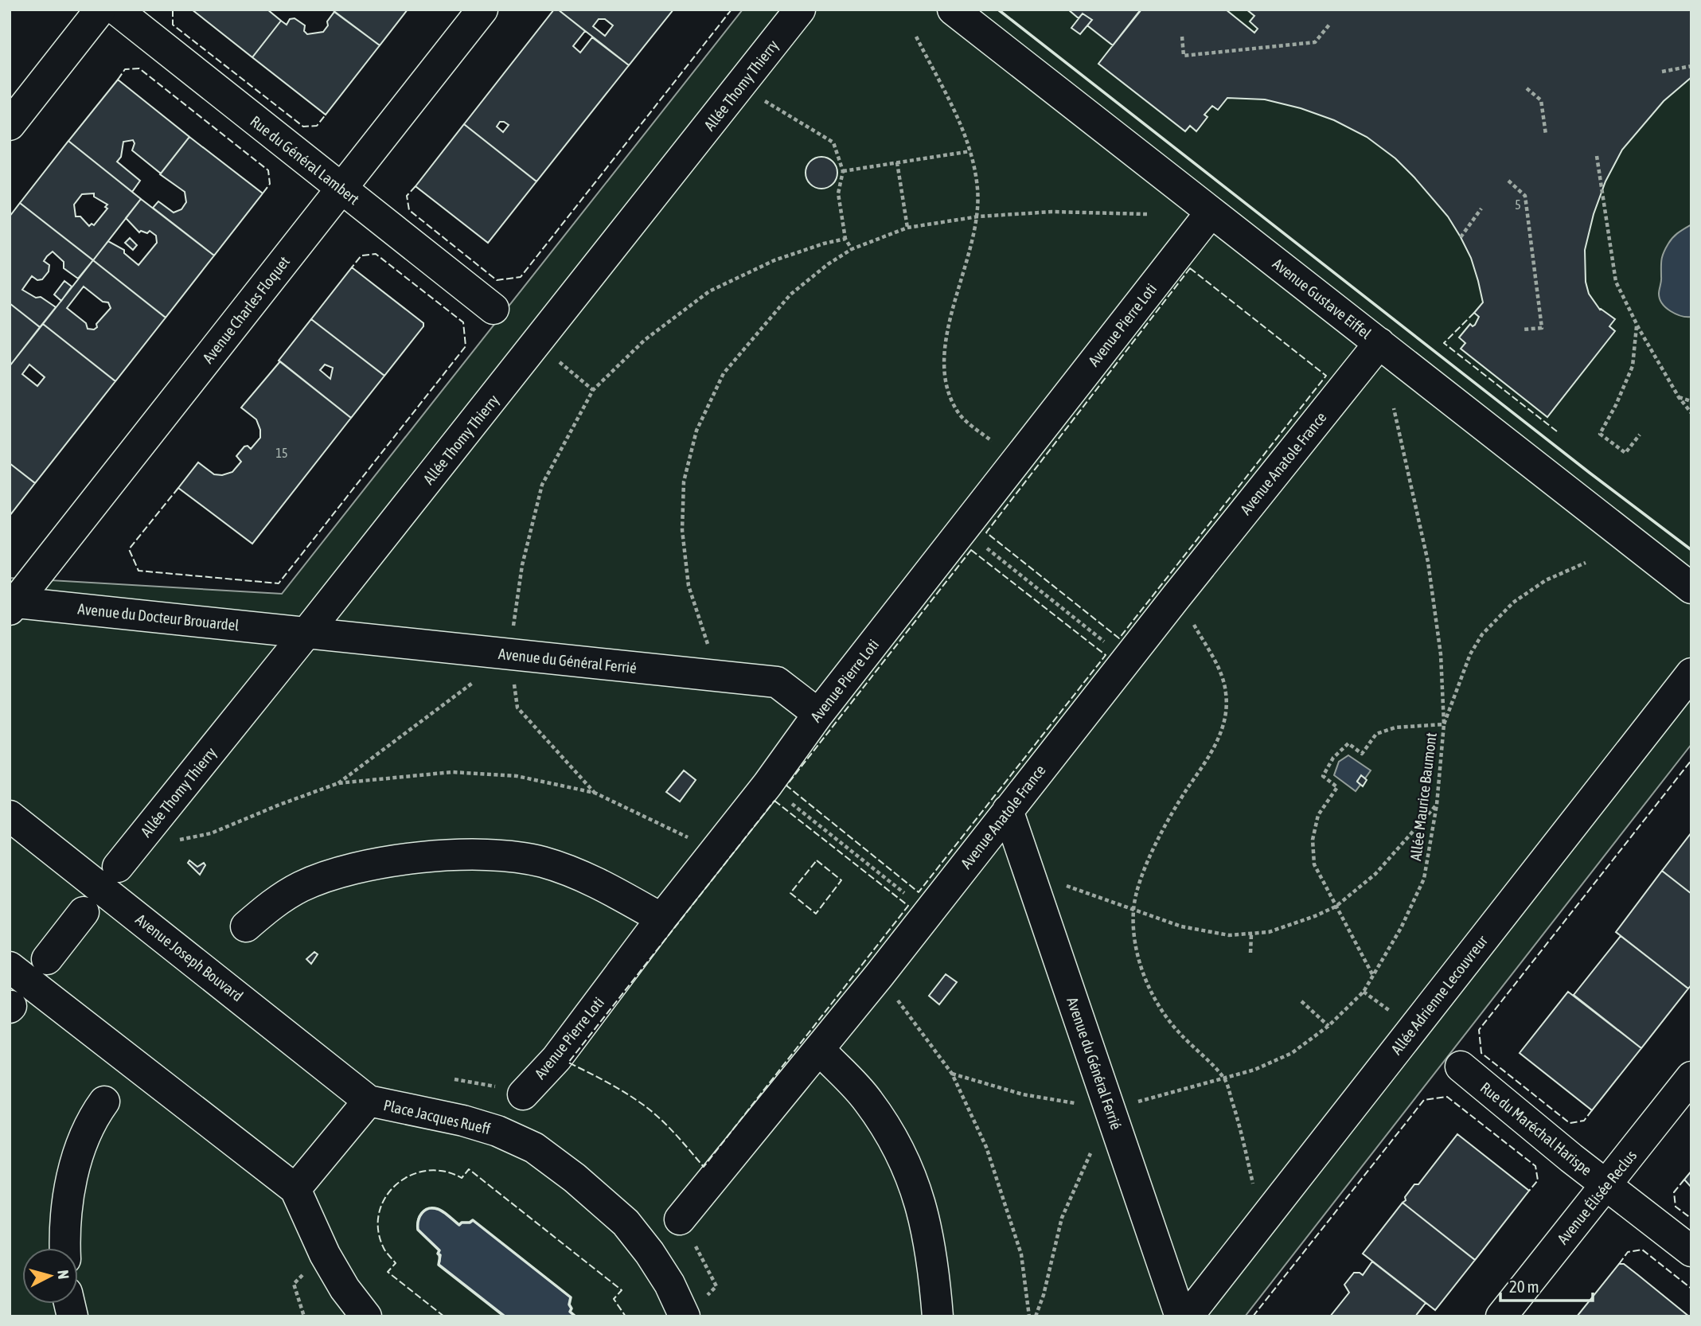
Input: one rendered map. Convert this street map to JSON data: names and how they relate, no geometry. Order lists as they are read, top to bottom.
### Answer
{
  "streets": {
    "street": [
      "Allée Thomy Thierry",
      "Rue du Général Lambert",
      "Avenue Gustave Eiffel",
      "Avenue Charles Floquet",
      "Avenue Pierre Loti",
      "Avenue Anatole France",
      "Avenue du Docteur Brouardel",
      "Avenue du Général Ferrié",
      "Avenue Joseph Bouvard",
      "Allée Adrienne Lecouvreur",
      "Place Jacques Rueff",
      "Rue du Maréchal Harispe",
      "Avenue Élisée Reclus"
    ],
    "path": ["Allée Maurice Baumont"]
  },
  "crossings": [
    ["Allée Thomy Thierry", "Avenue du Docteur Brouardel"],
    ["Allée Thomy Thierry", "Avenue du Général Ferrié"],
    ["Rue du Général Lambert", "Avenue Charles Floquet"],
    ["Avenue Gustave Eiffel", "Avenue Pierre Loti"],
    ["Avenue Gustave Eiffel", "Avenue Anatole France"],
    ["Avenue Charles Floquet", "Avenue du Docteur Brouardel"],
    ["Avenue Pierre Loti", "Avenue du Général Ferrié"],
    ["Avenue Anatole France", "Avenue du Général Ferrié"],
    ["Avenue du Docteur Brouardel", "Avenue du Général Ferrié"],
    ["Avenue du Général Ferrié", "Allée Maurice Baumont"],
    ["Avenue Joseph Bouvard", "Place Jacques Rueff"],
    ["Rue du Maréchal Harispe", "Avenue Élisée Reclus"]
  ],
  "house_numbers": ["5", "15"],
  "scale_bar": "20 m",
  "north": "right"
}
